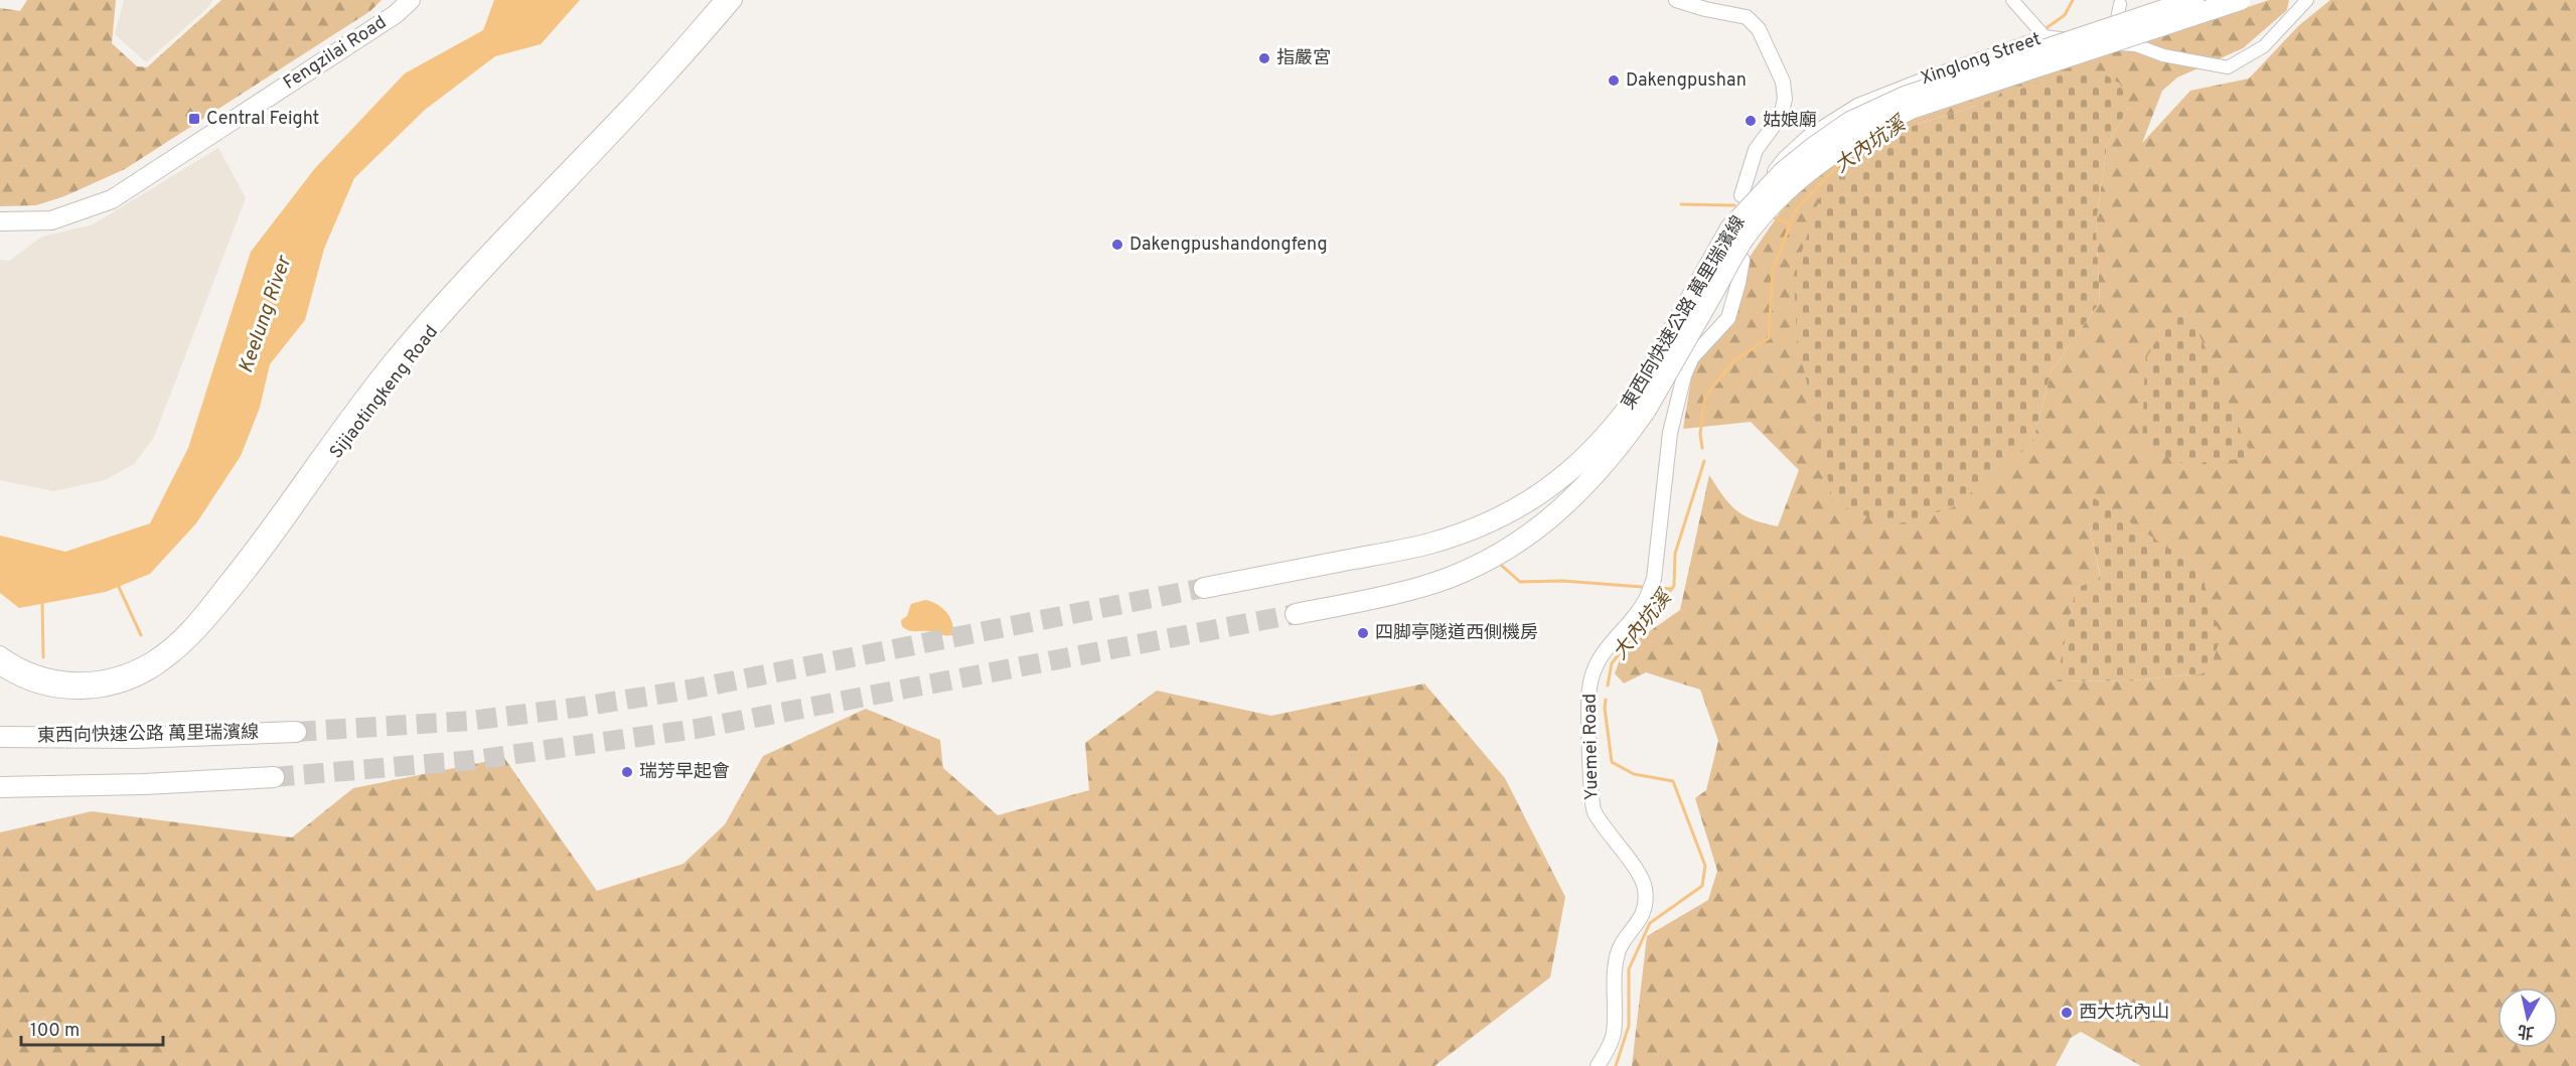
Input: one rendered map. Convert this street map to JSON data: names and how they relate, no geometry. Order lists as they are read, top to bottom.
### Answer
{
  "streets": {
    "highway": ["東西向快速公路 萬里瑞濱線"],
    "main road": ["Fengzilai Road"],
    "street": ["Xinglong Street", "Sijiaotingkeng Road", "Yuemei Road"]
  },
  "water": ["大內坑溪", "Keelung River"],
  "places": {
    "other": [
      "指嚴宮",
      "Dakengpushan",
      "姑娘廟",
      "Dakengpushandongfeng",
      "四脚亭隧道西側機房",
      "瑞芳早起會",
      "西大坑內山"
    ],
    "transit": ["Central Feight"]
  },
  "scale_bar": "100 m",
  "north": "bottom"
}
